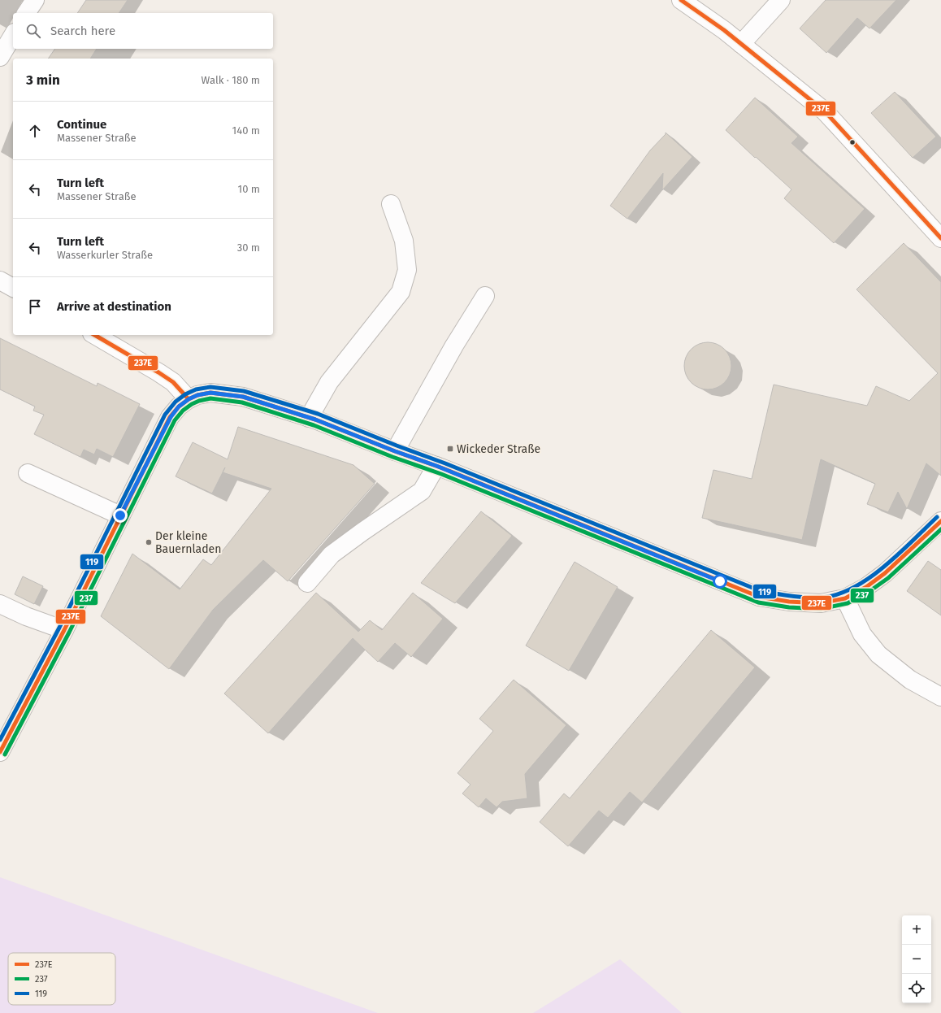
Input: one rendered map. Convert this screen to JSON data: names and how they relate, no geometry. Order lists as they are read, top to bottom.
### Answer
{
  "places": {
    "transit": ["Wickeder Straße"],
    "other": ["Der kleine Bauernladen"]
  },
  "lines": ["transit line 237E", "transit line 119", "transit line 237"],
  "legend": ["237E", "237", "119"],
  "page": {
    "search": "Search here",
    "heading": ["3 min", "Walk · 180 m"],
    "list": [
      ["Continue", "Massener Straße", "140 m"],
      ["Turn left", "Massener Straße", "10 m"],
      ["Turn left", "Wasserkurler Straße", "30 m"],
      "Arrive at destination"
    ],
    "map_buttons": ["+", "−"]
  }
}
